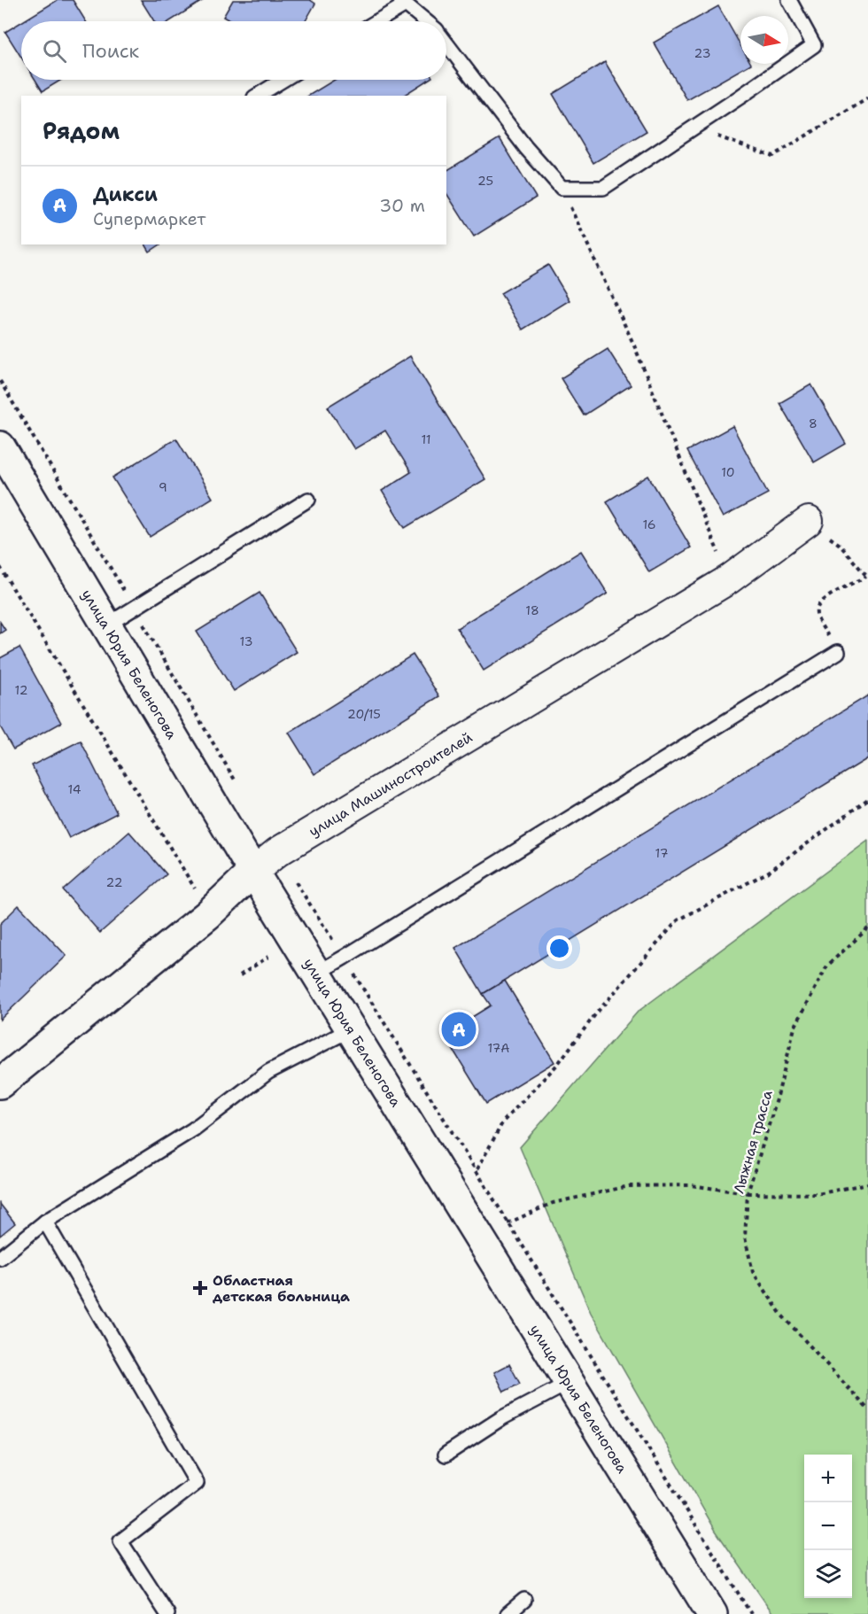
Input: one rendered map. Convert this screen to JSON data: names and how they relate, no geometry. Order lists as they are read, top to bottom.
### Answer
{
  "streets": {
    "main road": ["улица Юрия Беленогова", "улица Машиностроителей"],
    "path": ["Лыжная трасса"]
  },
  "crossings": [
    ["улица Юрия Беленогова", "улица Машиностроителей"]
  ],
  "places": {
    "health": ["Областная детская больница"]
  },
  "house_numbers": [
    "23",
    "25",
    "8",
    "11",
    "10",
    "9",
    "16",
    "18",
    "13",
    "12",
    "20/15",
    "14",
    "17",
    "22",
    "17А"
  ],
  "north": "right",
  "page": {
    "search": "Поиск",
    "heading": "Рядом",
    "list": [
      {
        "mark": "A",
        "name": "Дикси",
        "note": "Супермаркет",
        "value": "30 m"
      }
    ],
    "pins": "A",
    "map_buttons": ["+", "−"]
  }
}
